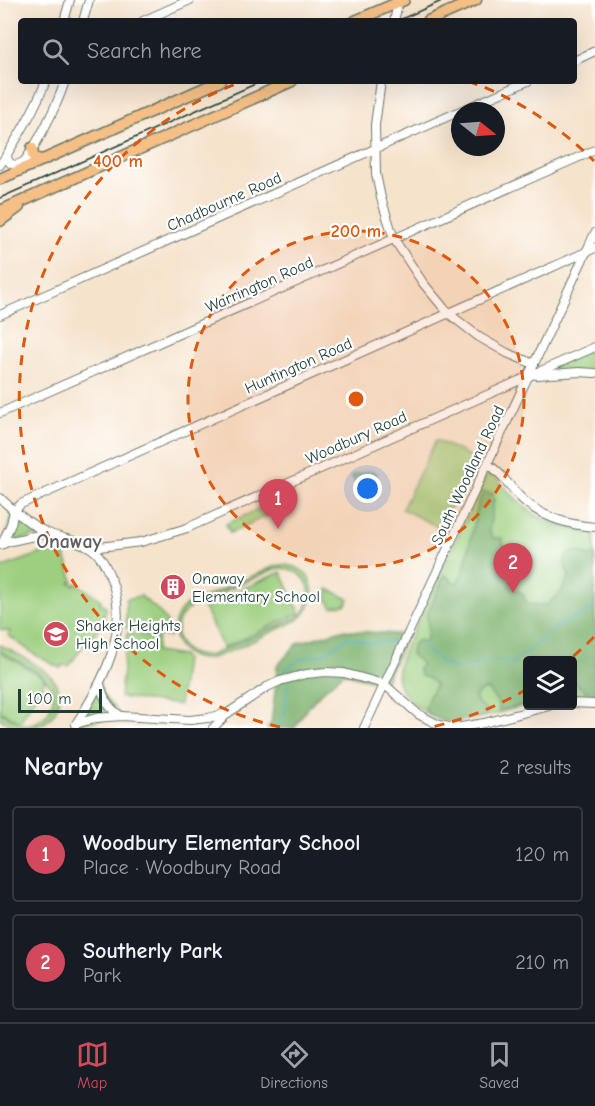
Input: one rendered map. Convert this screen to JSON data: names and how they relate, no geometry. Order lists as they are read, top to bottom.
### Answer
{
  "streets": {
    "street": [
      "Chadbourne Road",
      "Warrington Road",
      "Huntington Road",
      "Woodbury Road",
      "South Woodland Road"
    ]
  },
  "crossings": [
    ["Huntington Road", "South Woodland Road"],
    ["Woodbury Road", "South Woodland Road"]
  ],
  "districts": ["Onaway"],
  "places": {
    "building": ["Onaway Elementary School"],
    "school or university": ["Shaker Heights High School"]
  },
  "scale_bar": "100 m",
  "north": "right",
  "page": {
    "search": "Search here",
    "pins": ["1", "2"],
    "scale": "100 m",
    "heading": ["Nearby", "2 results"],
    "list": [
      {
        "mark": "1",
        "name": "Woodbury Elementary School",
        "note": "Place · Woodbury Road",
        "value": "120 m"
      },
      {
        "mark": "2",
        "name": "Southerly Park",
        "note": "Park",
        "value": "210 m"
      }
    ],
    "nav": ["Map", "Directions", "Saved"]
  },
  "rings": ["400 m", "200 m"]
}
